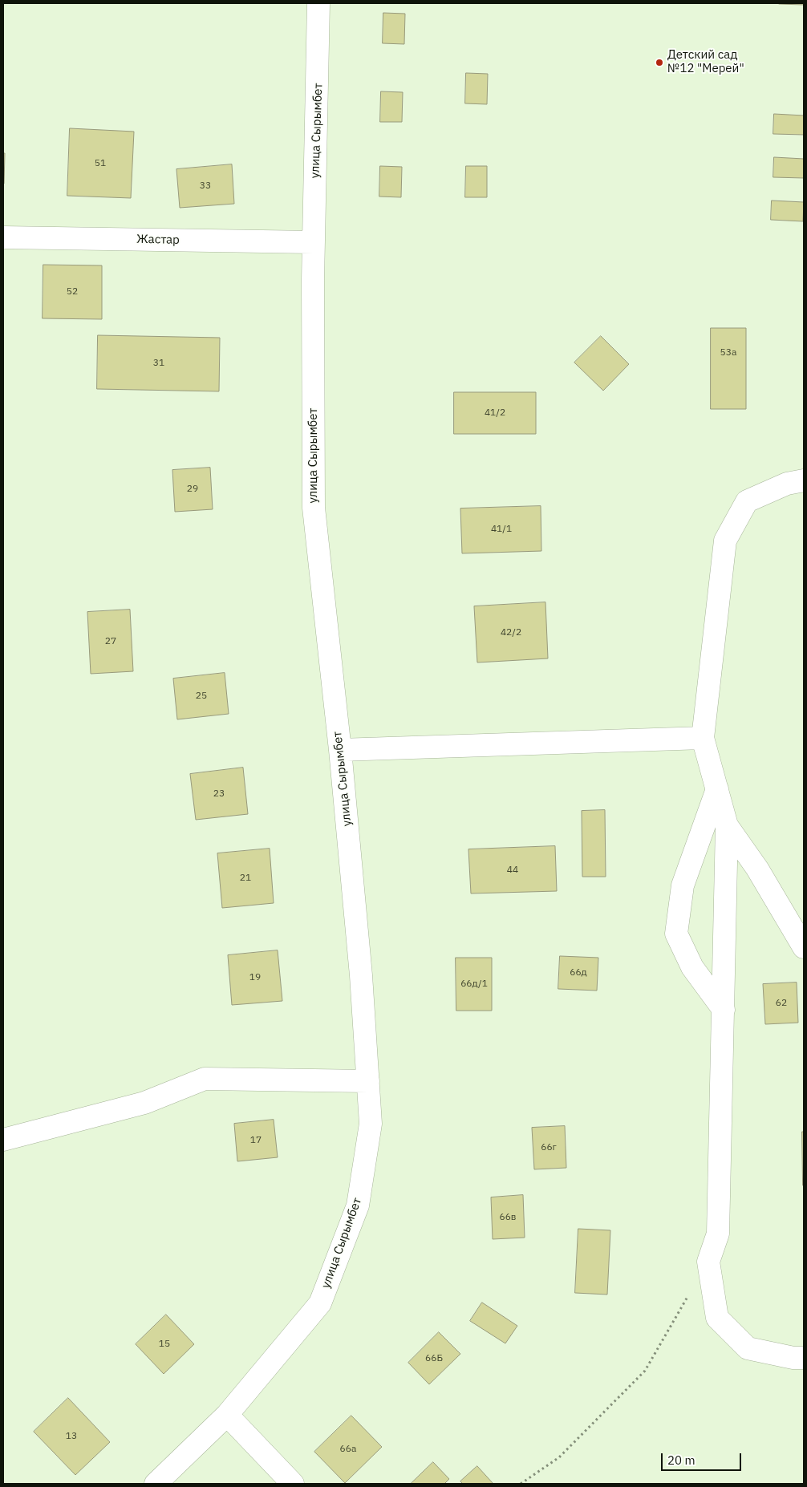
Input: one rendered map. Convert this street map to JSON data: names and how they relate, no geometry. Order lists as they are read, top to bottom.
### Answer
{
  "streets": {
    "street": ["улица Сырымбет", "Жастар"]
  },
  "crossings": [
    ["улица Сырымбет", "Жастар"]
  ],
  "places": ["Детский сад №12 \"Мерей\""],
  "house_numbers": [
    "51",
    "33",
    "52",
    "53а",
    "31",
    "41/2",
    "29",
    "41/1",
    "42/2",
    "27",
    "25",
    "23",
    "44",
    "21",
    "66д",
    "19",
    "66д/1",
    "62",
    "17",
    "66г",
    "66в",
    "15",
    "66Б",
    "13",
    "66а"
  ],
  "scale_bar": "20 m"
}
